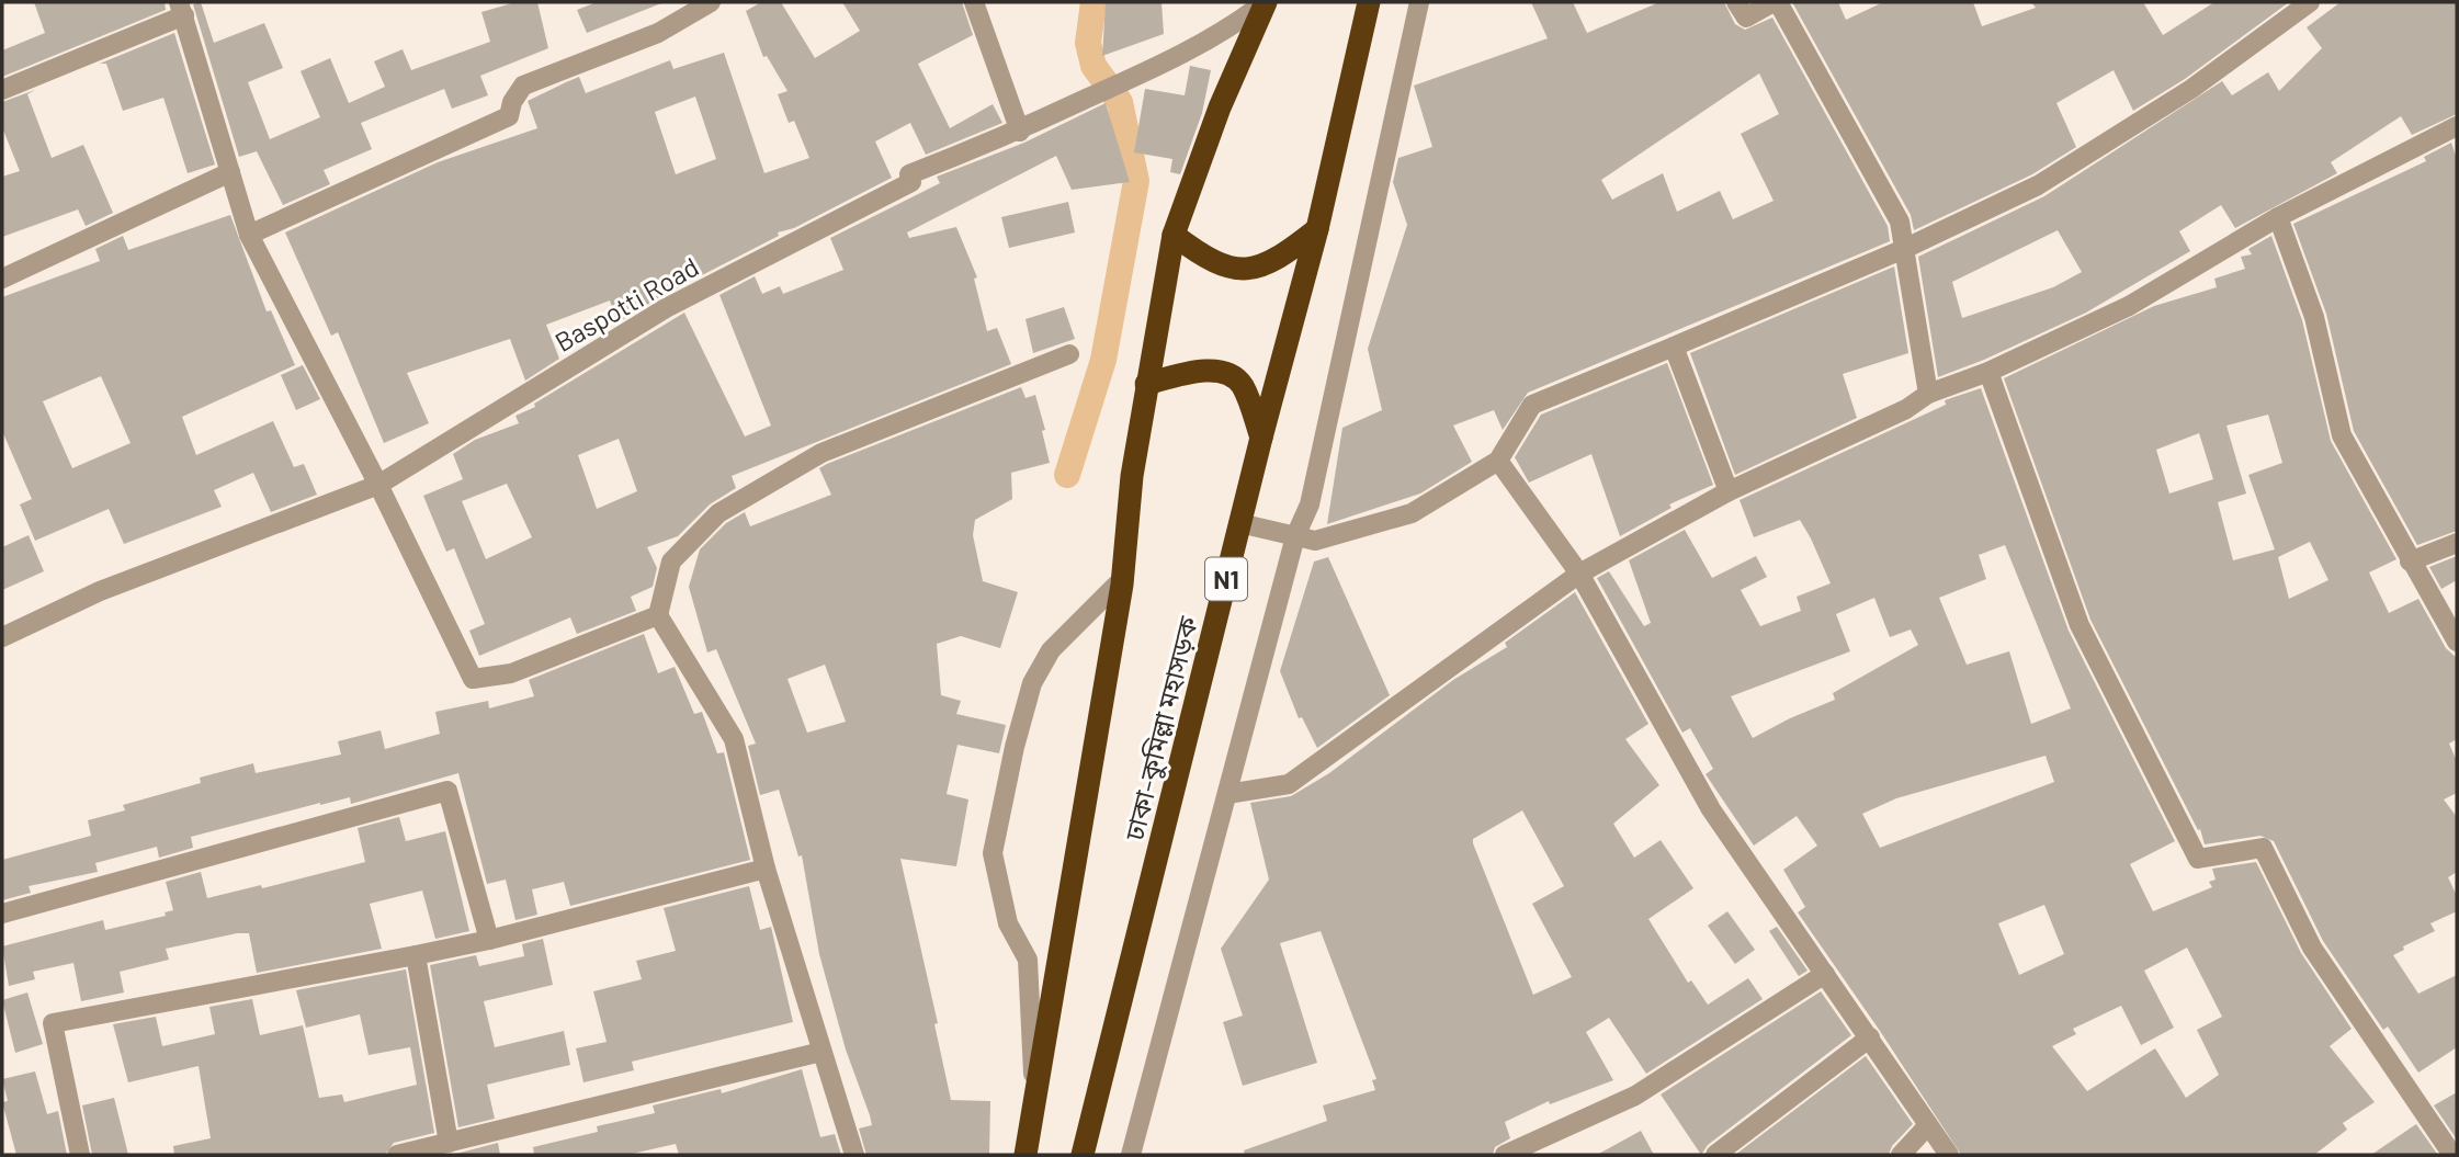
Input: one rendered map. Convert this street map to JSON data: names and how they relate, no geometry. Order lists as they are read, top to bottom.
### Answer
{
  "streets": {
    "highway": ["N1", "ঢাকা–কুমিল্লা মহাসড়ক"],
    "street": ["Baspotti Road"]
  },
  "crossings": [
    ["Baspotti Road", "ঢাকা–কুমিল্লা মহাসড়ক"]
  ]
}
